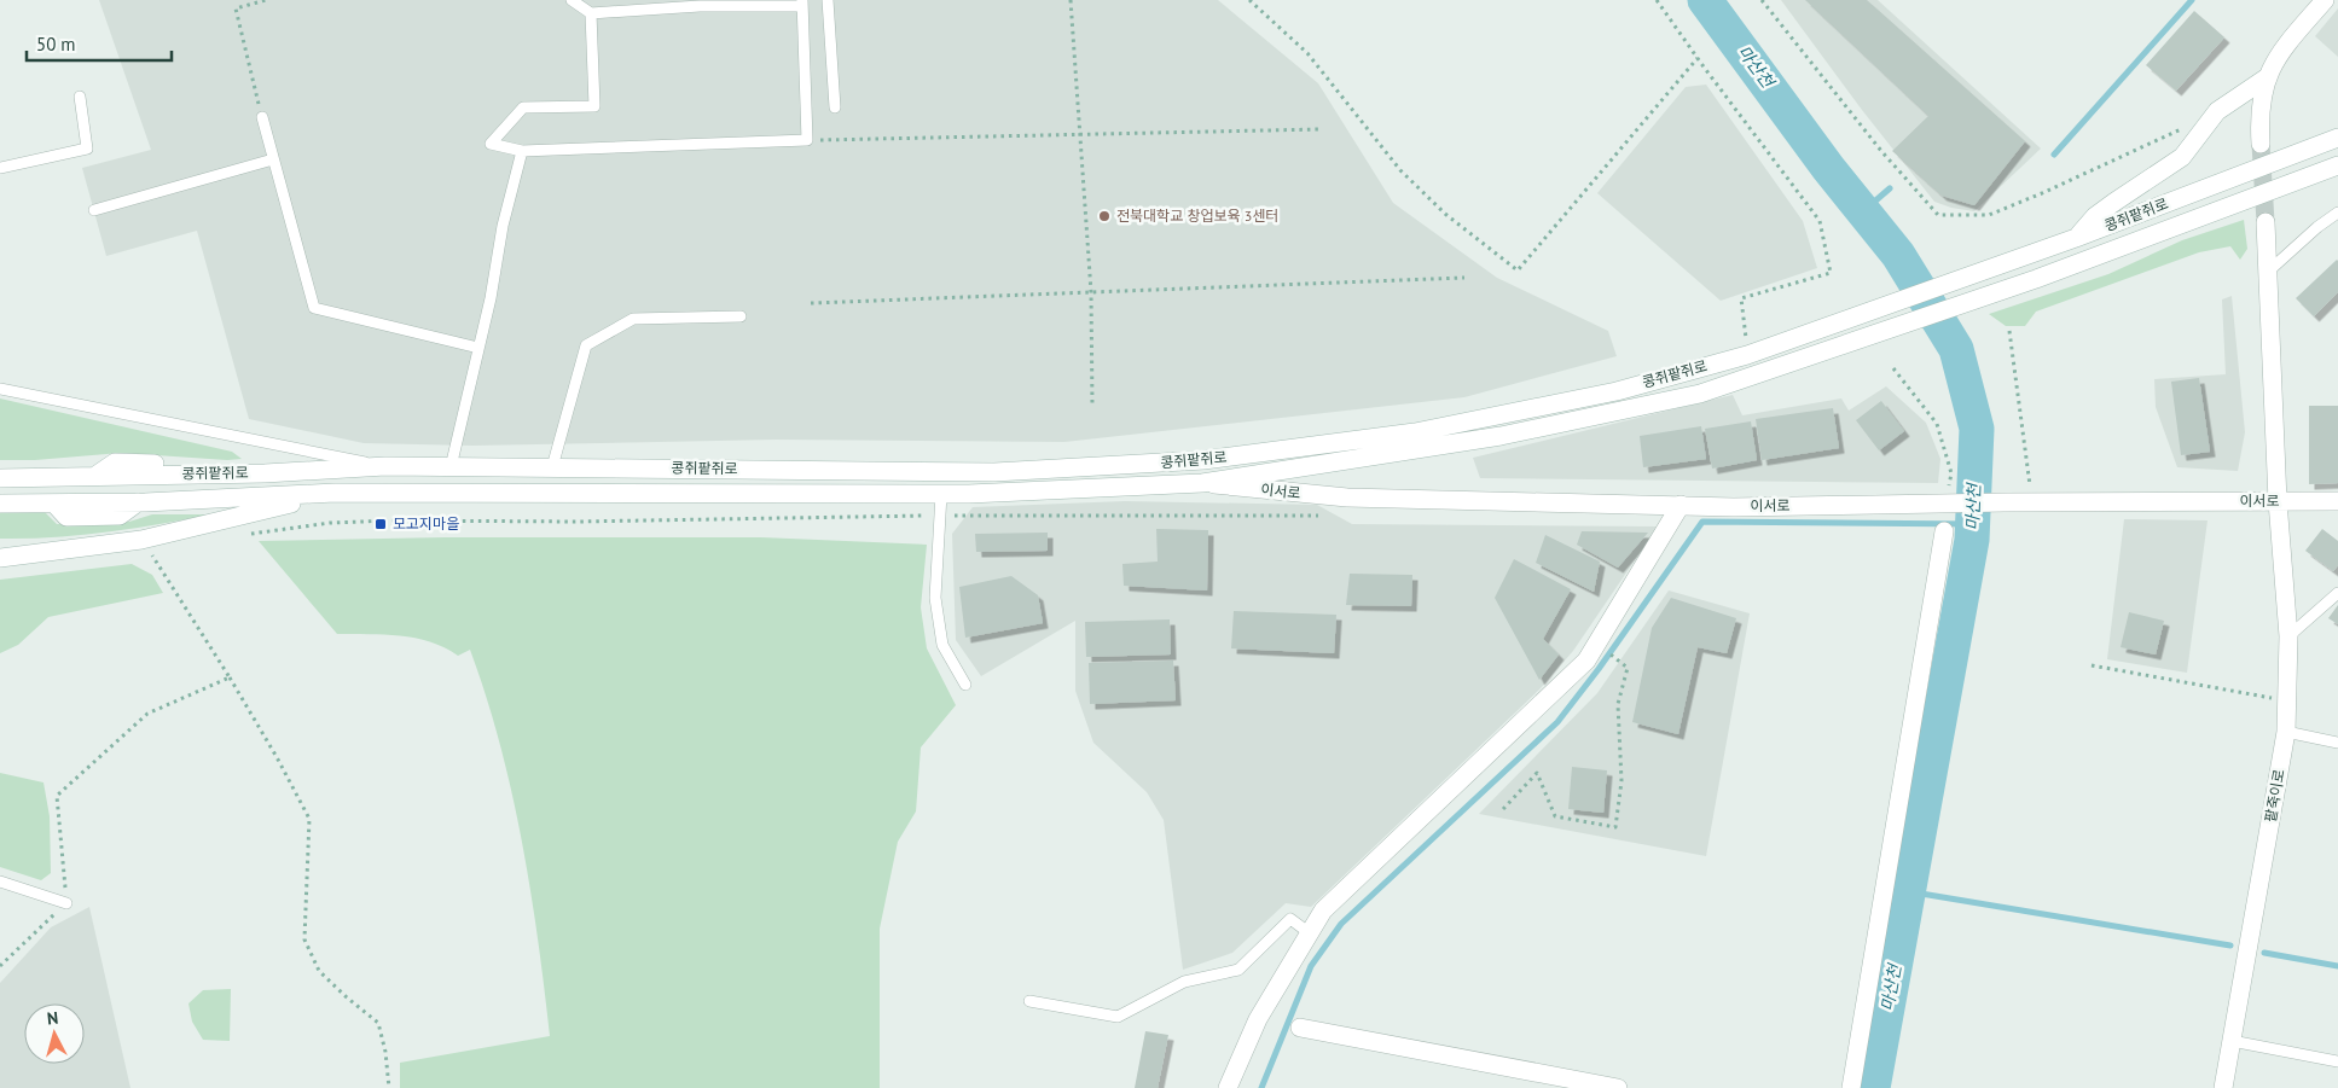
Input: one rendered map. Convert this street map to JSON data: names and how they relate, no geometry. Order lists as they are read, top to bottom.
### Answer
{
  "streets": {
    "main road": ["콩쥐팥쥐로", "이서로", "팥죽이로"]
  },
  "crossings": [
    ["콩쥐팥쥐로", "이서로"],
    ["이서로", "팥죽이로"]
  ],
  "water": ["마산천"],
  "places": {
    "other": ["전북대학교 창업보육 3센터"],
    "transit": ["모고지마을"]
  },
  "scale_bar": "50 m",
  "north": "top"
}
